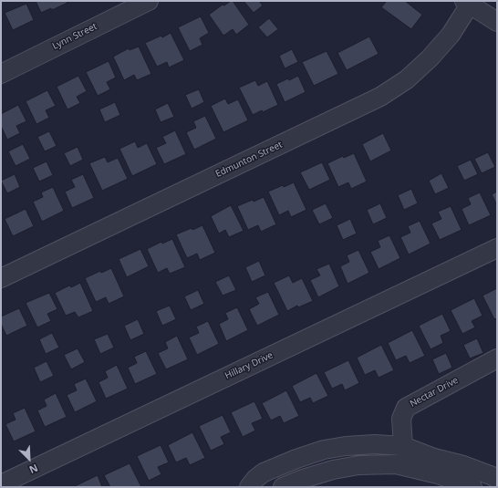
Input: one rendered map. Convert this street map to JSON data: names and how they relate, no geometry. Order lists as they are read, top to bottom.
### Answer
{
  "streets": {
    "street": [
      "Lynn Street",
      "Edmunton Street",
      "Hillary Drive",
      "Nectar Drive"
    ]
  },
  "north": "bottom right"
}
